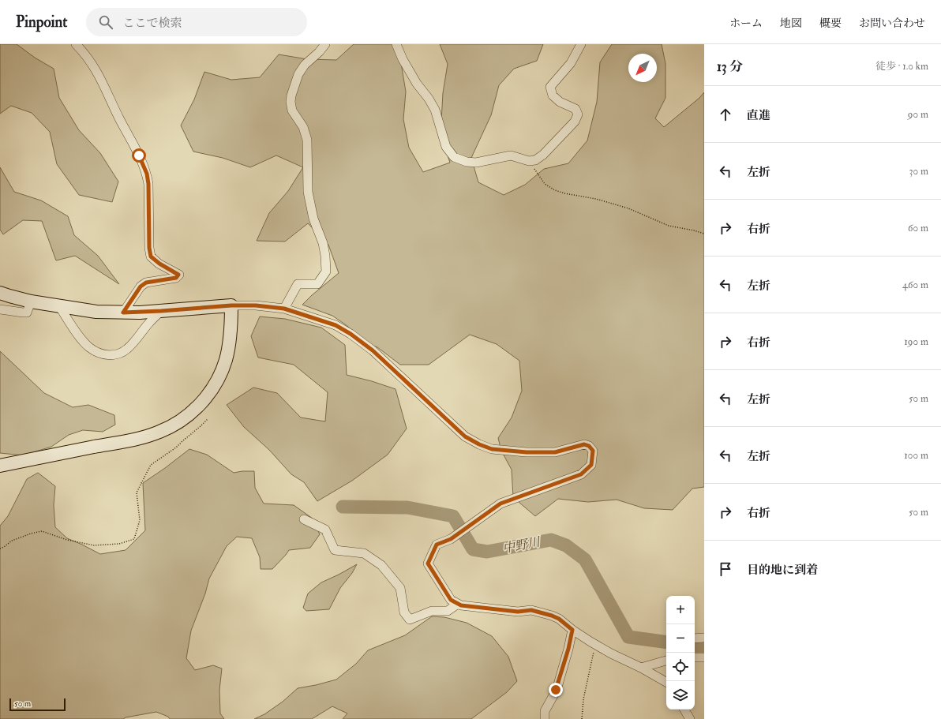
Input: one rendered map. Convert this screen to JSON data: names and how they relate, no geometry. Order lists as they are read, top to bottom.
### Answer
{
  "water": ["中野川"],
  "scale_bar": "50 m",
  "north": "bottom left",
  "page": {
    "header": "Pinpoint",
    "search": "ここで検索",
    "nav": [
      "ホーム",
      "地図",
      "概要",
      "お問い合わせ"
    ],
    "heading": ["13 分", "徒歩 · 1.0 km"],
    "list": [
      ["直進", "90 m"],
      ["左折", "30 m"],
      ["右折", "60 m"],
      ["左折", "460 m"],
      ["右折", "190 m"],
      ["左折", "50 m"],
      ["左折", "100 m"],
      ["右折", "50 m"],
      "目的地に到着"
    ],
    "map_buttons": ["+", "−"],
    "scale": "50 m"
  }
}
